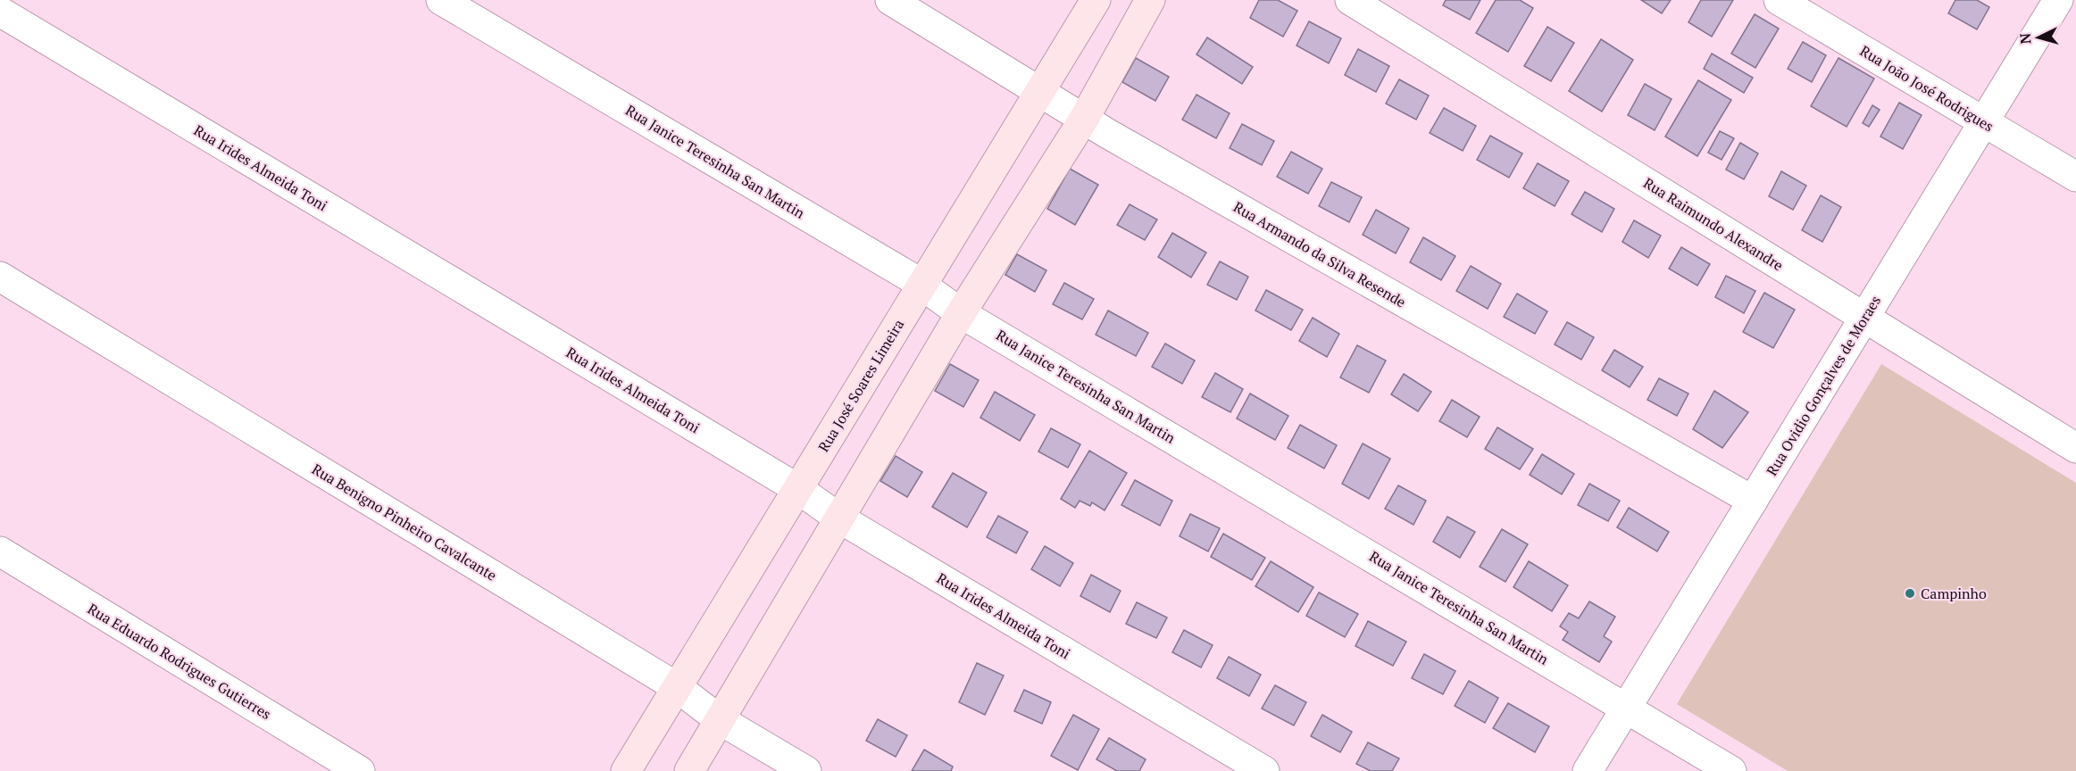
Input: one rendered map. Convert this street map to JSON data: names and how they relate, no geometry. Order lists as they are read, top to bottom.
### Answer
{
  "streets": {
    "street": [
      "Rua João José Rodrigues",
      "Rua Janice Teresinha San Martin",
      "Rua Irides Almeida Toni",
      "Rua Raimundo Alexandre",
      "Rua Armando da Silva Resende",
      "Rua José Soares Limeira",
      "Rua Ovidio Gonçalves de Moraes",
      "Rua Benigno Pinheiro Cavalcante",
      "Rua Eduardo Rodrigues Gutierres"
    ]
  },
  "crossings": [
    ["Rua João José Rodrigues", "Rua Ovidio Gonçalves de Moraes"],
    ["Rua Janice Teresinha San Martin", "Rua José Soares Limeira"],
    ["Rua Janice Teresinha San Martin", "Rua Ovidio Gonçalves de Moraes"],
    ["Rua Irides Almeida Toni", "Rua José Soares Limeira"],
    ["Rua Raimundo Alexandre", "Rua Ovidio Gonçalves de Moraes"],
    ["Rua Armando da Silva Resende", "Rua José Soares Limeira"],
    ["Rua Armando da Silva Resende", "Rua Ovidio Gonçalves de Moraes"],
    ["Rua José Soares Limeira", "Rua Benigno Pinheiro Cavalcante"]
  ],
  "places": ["Campinho"],
  "north": "left"
}
